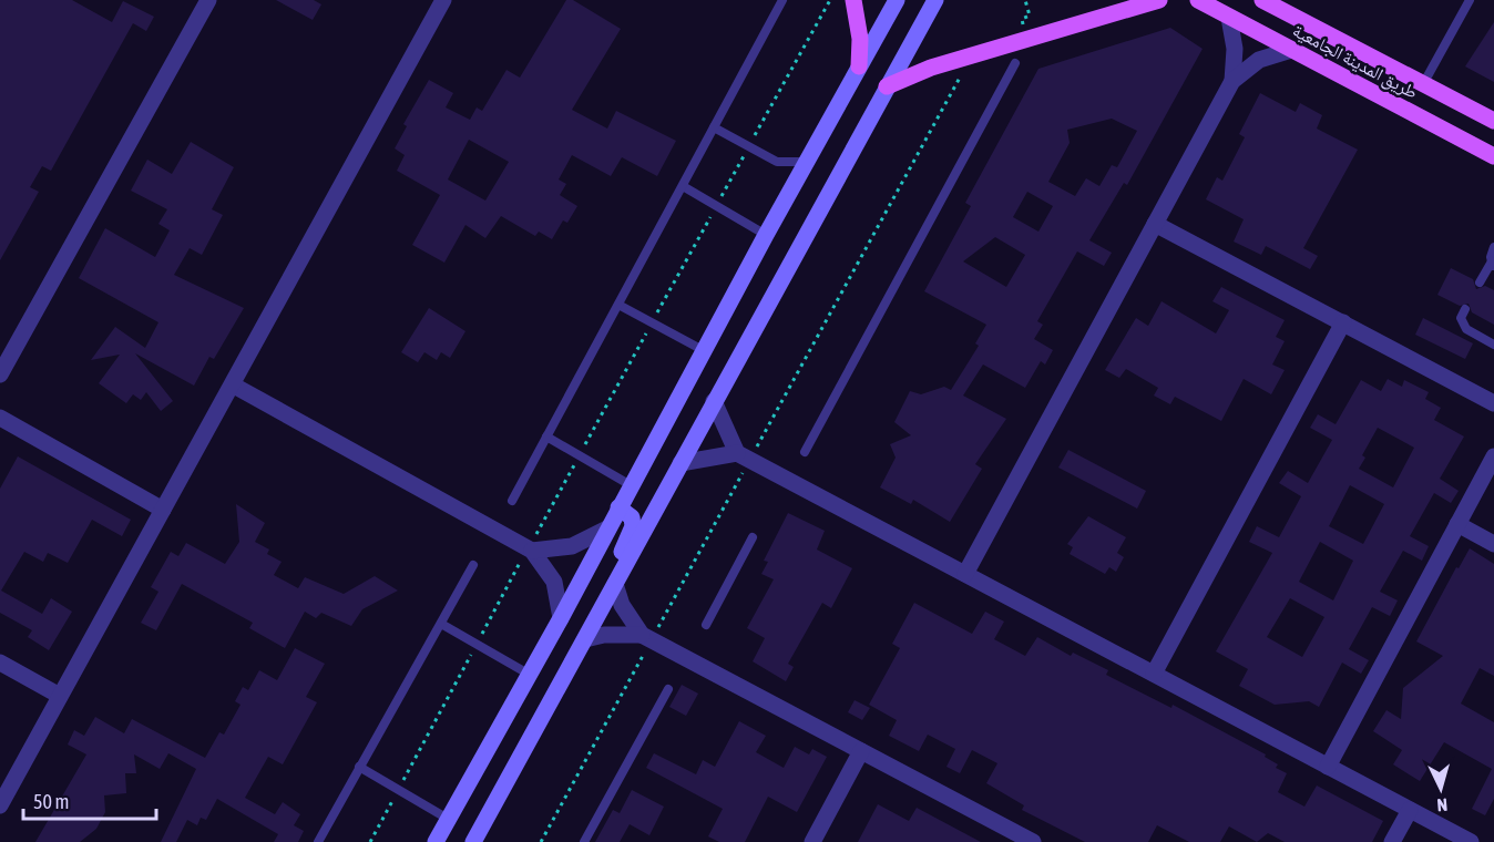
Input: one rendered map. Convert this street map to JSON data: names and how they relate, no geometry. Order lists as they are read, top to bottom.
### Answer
{
  "streets": {
    "main road": ["طريق المدينة الجامعية"]
  },
  "scale_bar": "50 m",
  "north": "bottom"
}
